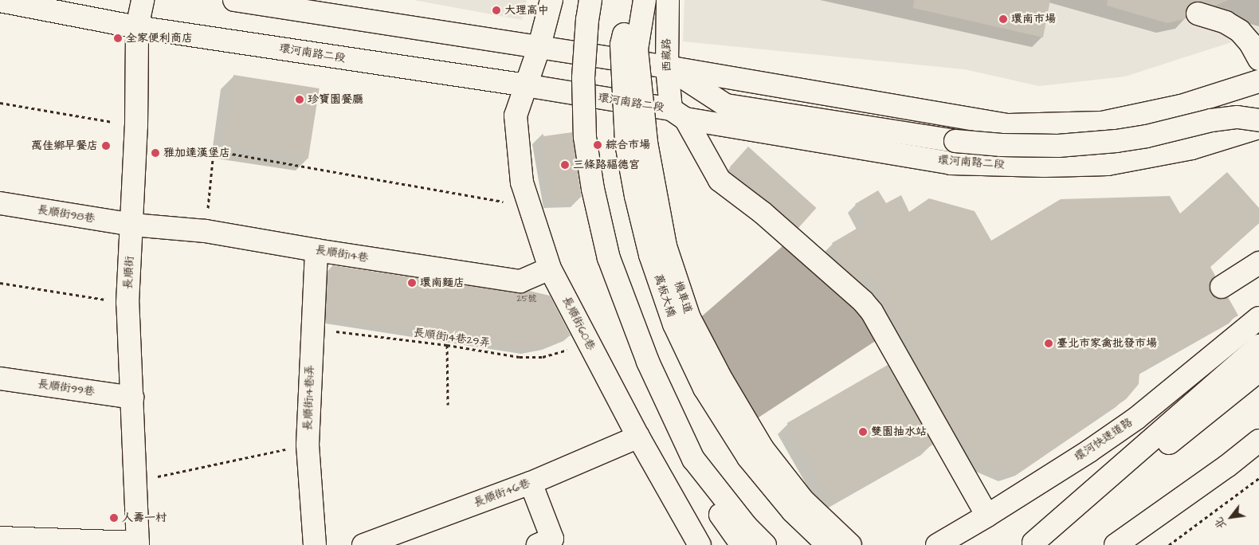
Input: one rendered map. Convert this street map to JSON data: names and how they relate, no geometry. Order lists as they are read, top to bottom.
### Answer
{
  "streets": {
    "main road": [
      "環河南路二段",
      "西藏路",
      "長順街98巷",
      "長順街14巷",
      "長順街",
      "萬板大橋",
      "機車道",
      "長順街60巷",
      "長順街99巷",
      "長順街14巷1弄",
      "環河快速道路",
      "長順街46巷"
    ],
    "path": ["長順街14巷29弄"]
  },
  "crossings": [
    ["環河南路二段", "西藏路"],
    ["環河南路二段", "長順街"],
    ["環河南路二段", "長順街60巷"],
    ["長順街98巷", "長順街14巷"],
    ["長順街98巷", "長順街"],
    ["長順街14巷", "長順街"],
    ["長順街14巷", "長順街60巷"],
    ["長順街14巷", "長順街14巷1弄"],
    ["長順街", "長順街99巷"],
    ["長順街60巷", "長順街14巷29弄"],
    ["長順街60巷", "長順街46巷"],
    ["長順街14巷29弄", "長順街14巷1弄"]
  ],
  "places": [
    "大理高中",
    "環南市場",
    "全家便利商店",
    "珍寶園餐廳",
    "綜合市場",
    "萬佳鄉早餐店",
    "雅加達漢堡店",
    "三條路福德宮",
    "環南麵店",
    "臺北市家禽批發市場",
    "雙園抽水站",
    "人壽一村"
  ],
  "house_numbers": ["25號"],
  "north": "bottom left"
}
